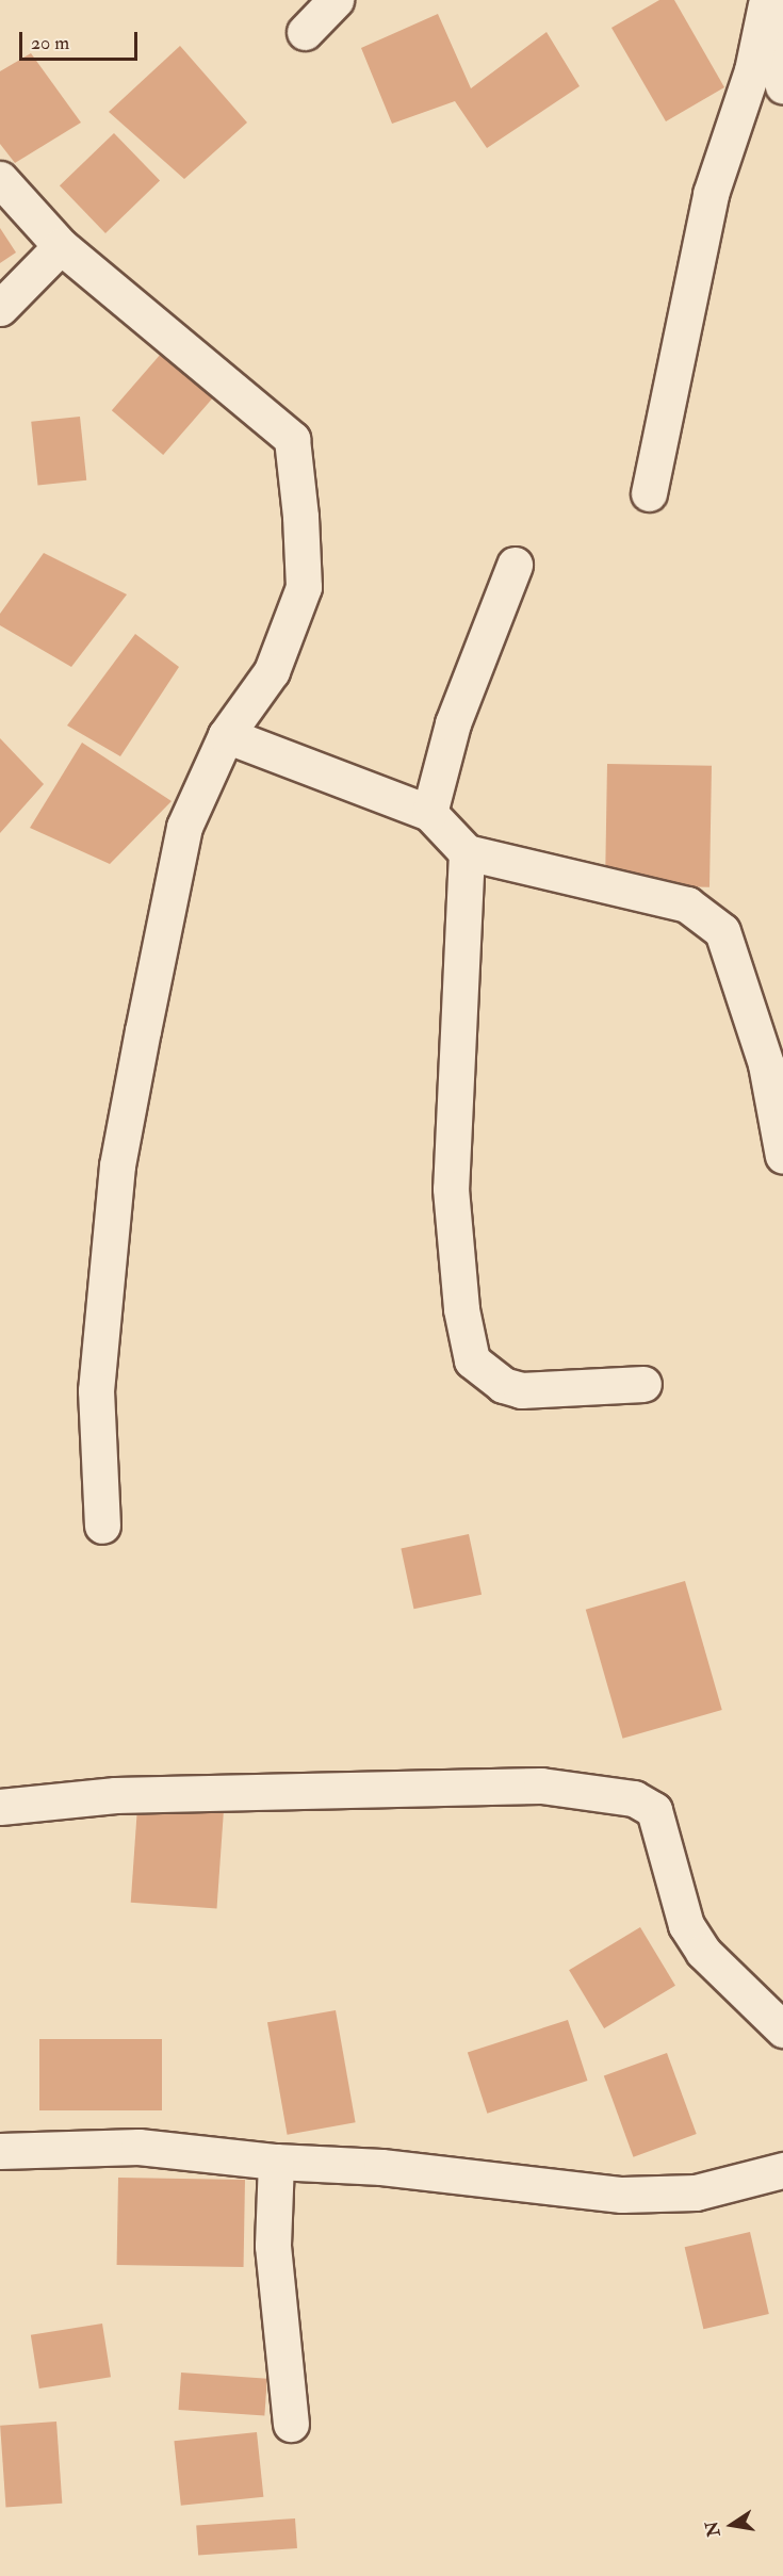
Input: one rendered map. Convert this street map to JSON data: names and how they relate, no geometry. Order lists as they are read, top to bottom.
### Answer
{
  "scale_bar": "20 m",
  "north": "left"
}
